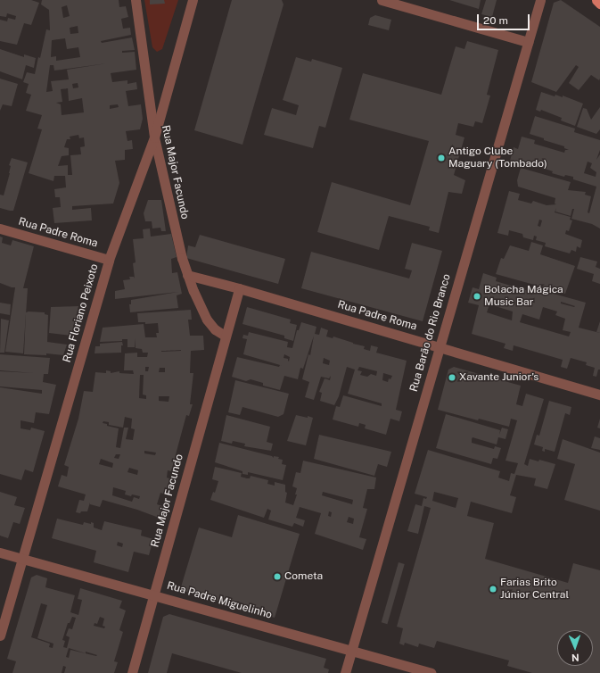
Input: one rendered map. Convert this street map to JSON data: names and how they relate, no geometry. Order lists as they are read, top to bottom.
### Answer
{
  "streets": {
    "street": [
      "Rua Major Facundo",
      "Rua Padre Roma",
      "Rua Floriano Peixoto",
      "Rua Barão do Rio Branco",
      "Rua Padre Miguelinho"
    ]
  },
  "crossings": [
    ["Rua Major Facundo", "Rua Padre Roma"],
    ["Rua Major Facundo", "Rua Floriano Peixoto"],
    ["Rua Major Facundo", "Rua Padre Miguelinho"],
    ["Rua Padre Roma", "Rua Floriano Peixoto"],
    ["Rua Padre Roma", "Rua Barão do Rio Branco"],
    ["Rua Floriano Peixoto", "Rua Padre Miguelinho"],
    ["Rua Barão do Rio Branco", "Rua Padre Miguelinho"]
  ],
  "places": [
    "Antigo Clube Maguary (Tombado)",
    "Bolacha Mágica Music Bar",
    "Xavante Junior's",
    "Cometa",
    "Farias Brito Júnior Central"
  ],
  "scale_bar": "20 m",
  "north": "bottom"
}
